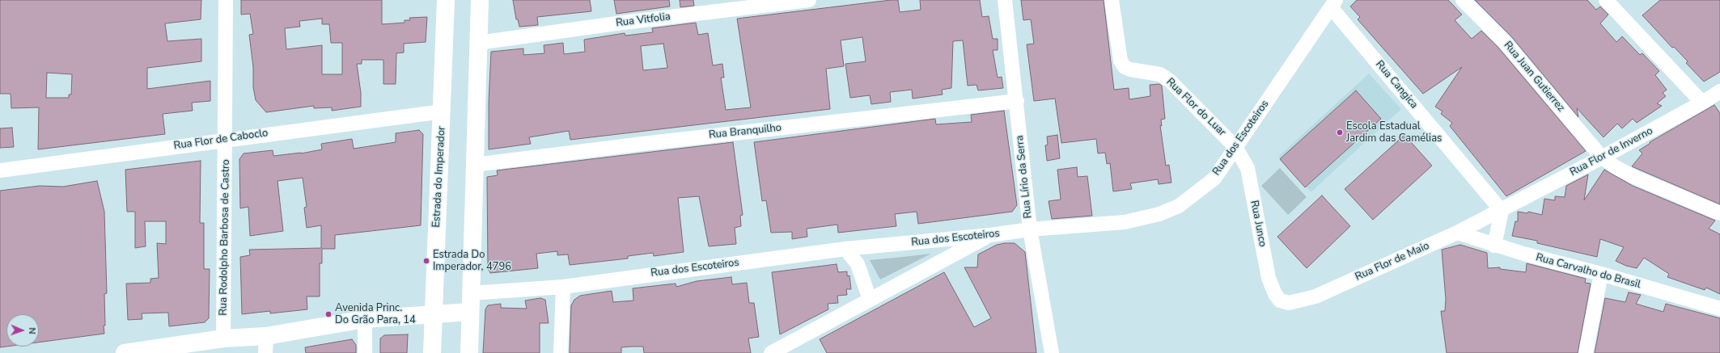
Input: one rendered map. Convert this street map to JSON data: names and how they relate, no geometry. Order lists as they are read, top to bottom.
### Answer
{
  "streets": {
    "main road": ["Estrada do Imperador"],
    "street": [
      "Rua Vitfolia",
      "Rua Juan Gutierrez",
      "Rua Cangica",
      "Rua Flor do Luar",
      "Rua Branquilho",
      "Rua dos Escoteiros",
      "Rua Flor de Caboclo",
      "Rua Flor de Inverno",
      "Rua Lírio da Serra",
      "Rua Junco",
      "Rua Rodolpho Barbosa de Castro",
      "Rua Flor de Maio",
      "Rua Carvalho do Brasil"
    ]
  },
  "crossings": [
    ["Rua Juan Gutierrez", "Rua Flor de Inverno"],
    ["Rua Cangica", "Rua dos Escoteiros"],
    ["Rua Cangica", "Rua Flor de Inverno"],
    ["Rua Cangica", "Rua Flor de Maio"],
    ["Rua Flor do Luar", "Rua dos Escoteiros"],
    ["Rua Flor do Luar", "Rua Junco"],
    ["Rua Branquilho", "Rua Lírio da Serra"],
    ["Rua dos Escoteiros", "Rua Lírio da Serra"],
    ["Rua dos Escoteiros", "Rua Junco"],
    ["Rua Flor de Caboclo", "Estrada do Imperador"],
    ["Rua Flor de Caboclo", "Rua Rodolpho Barbosa de Castro"],
    ["Rua Flor de Inverno", "Rua Flor de Maio"],
    ["Rua Junco", "Rua Flor de Maio"],
    ["Rua Flor de Maio", "Rua Carvalho do Brasil"]
  ],
  "places": ["Escola Estadual Jardim das Camélias", "Estrada Do Imperador, 4796", "Avenida Princ. Do Grão Para, 14"],
  "north": "right"
}
